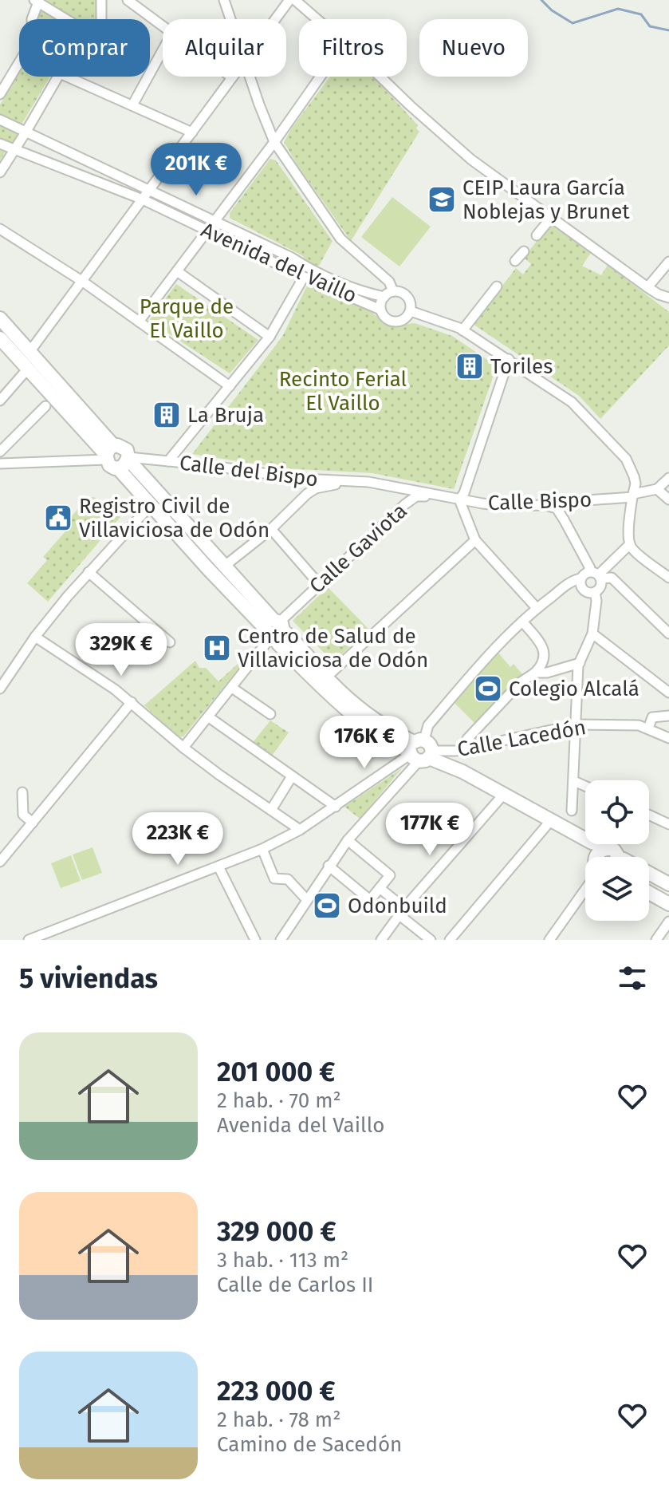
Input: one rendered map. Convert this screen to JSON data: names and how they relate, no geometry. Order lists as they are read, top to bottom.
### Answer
{
  "streets": {
    "street": [
      "Avenida del Vaillo",
      "Calle del Bispo",
      "Calle Bispo",
      "Calle Gaviota",
      "Calle Lacedón"
    ]
  },
  "crossings": [
    ["Calle del Bispo", "Calle Bispo"],
    ["Calle Bispo", "Calle Gaviota"]
  ],
  "parks": ["Parque de El Vaillo", "Recinto Ferial El Vaillo"],
  "places": {
    "school or university": ["CEIP Laura García Noblejas y Brunet"],
    "building": ["Toriles", "La Bruja"],
    "public building": ["Registro Civil de Villaviciosa de Odón"],
    "hospital": ["Centro de Salud de Villaviciosa de Odón"],
    "sports": ["Colegio Alcalá", "Odonbuild"]
  },
  "page": {
    "chip": [
      "Comprar",
      "Alquilar",
      "Filtros",
      "Nuevo"
    ],
    "price": [
      "201K €",
      "329K €",
      "176K €",
      "177K €",
      "223K €"
    ],
    "heading": "5 viviendas",
    "list": [
      {
        "name": "201 000 €",
        "note": "2 hab. · 70 m² · Avenida del Vaillo"
      },
      {
        "name": "329 000 €",
        "note": "3 hab. · 113 m² · Calle de Carlos II"
      },
      {
        "name": "223 000 €",
        "note": "2 hab. · 78 m² · Camino de Sacedón"
      }
    ]
  }
}
